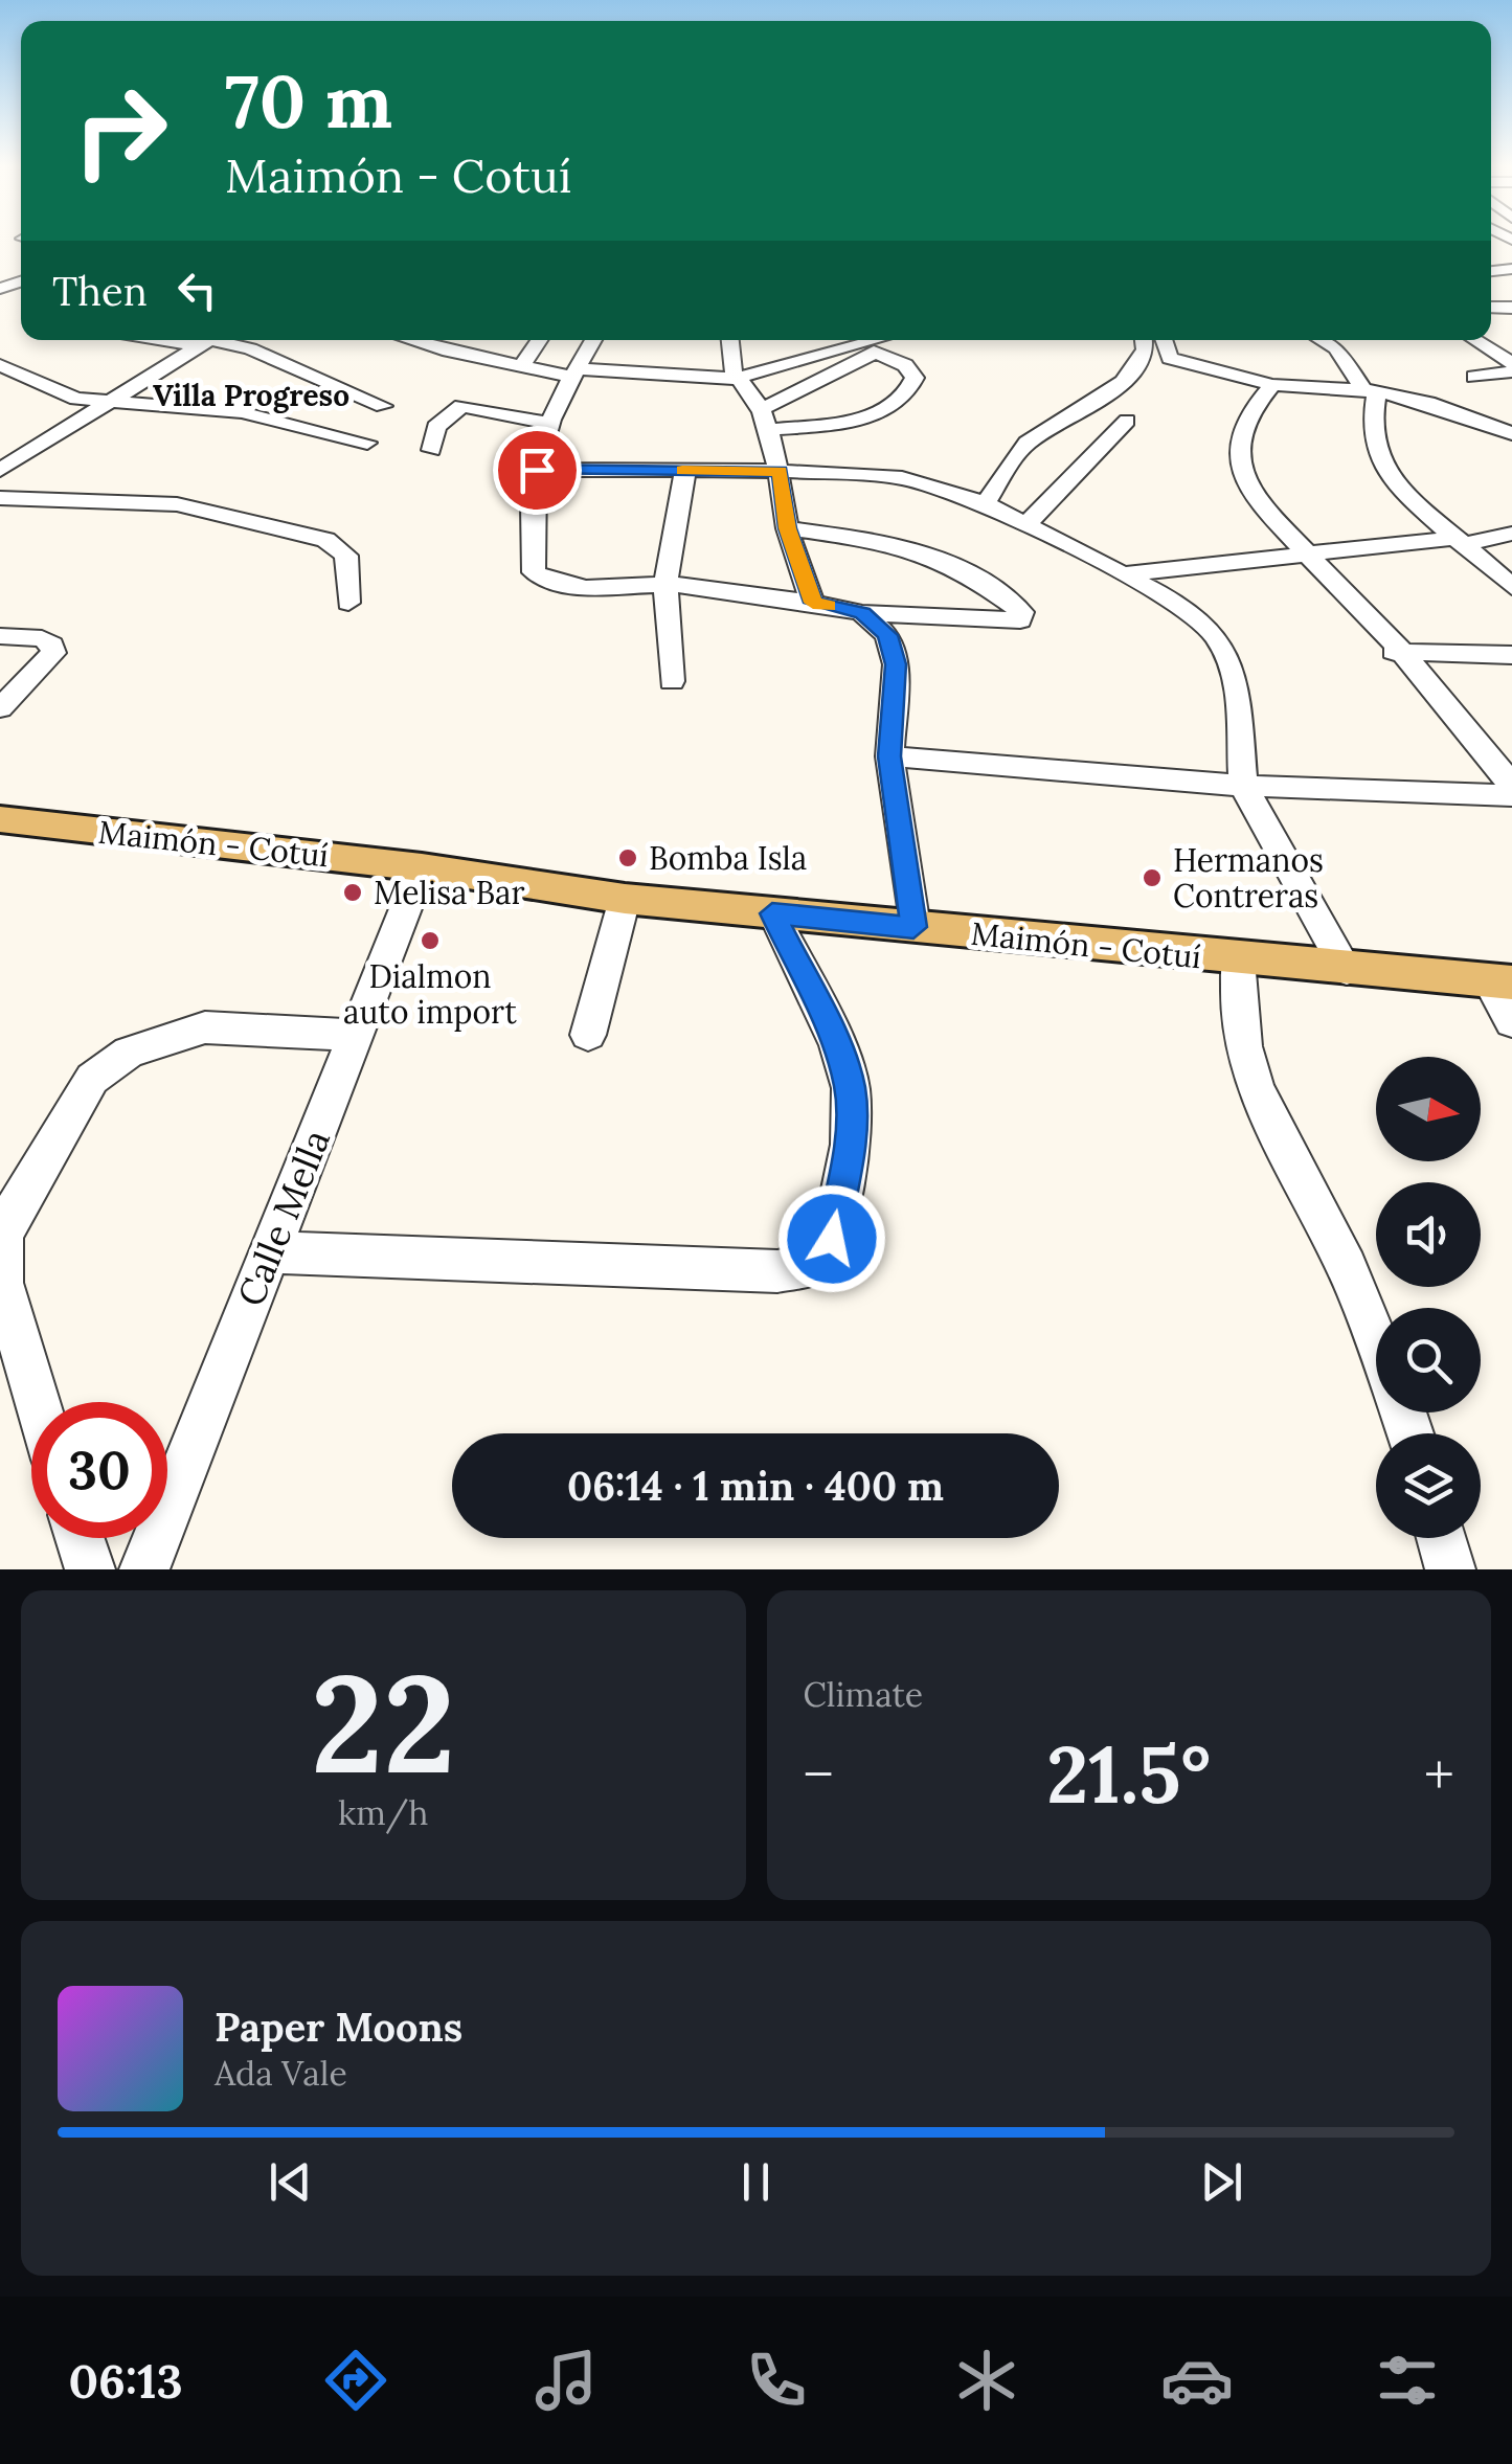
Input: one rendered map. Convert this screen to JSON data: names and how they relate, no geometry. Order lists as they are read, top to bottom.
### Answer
{
  "streets": {
    "main road": ["Maimón - Cotuí"],
    "street": ["Calle Mella"]
  },
  "crossings": [
    ["Maimón - Cotuí", "Calle Mella"]
  ],
  "districts": ["Villa Progreso"],
  "places": [
    "Bomba Isla",
    "Hermanos Contreras",
    "Melisa Bar",
    "Dialmon auto import"
  ],
  "north": "right",
  "page": {
    "turn": ["70 m", "Maimón - Cotuí"],
    "then": "Then",
    "limit": "30",
    "trip": "06:14 · 1 min · 400 m",
    "tile": [
      ["22", "km/h"],
      "Climate"
    ],
    "heat": ["−", "21.5°", "+"],
    "song": ["Paper Moons", "Ada Vale"],
    "tabs": "06:13"
  }
}
